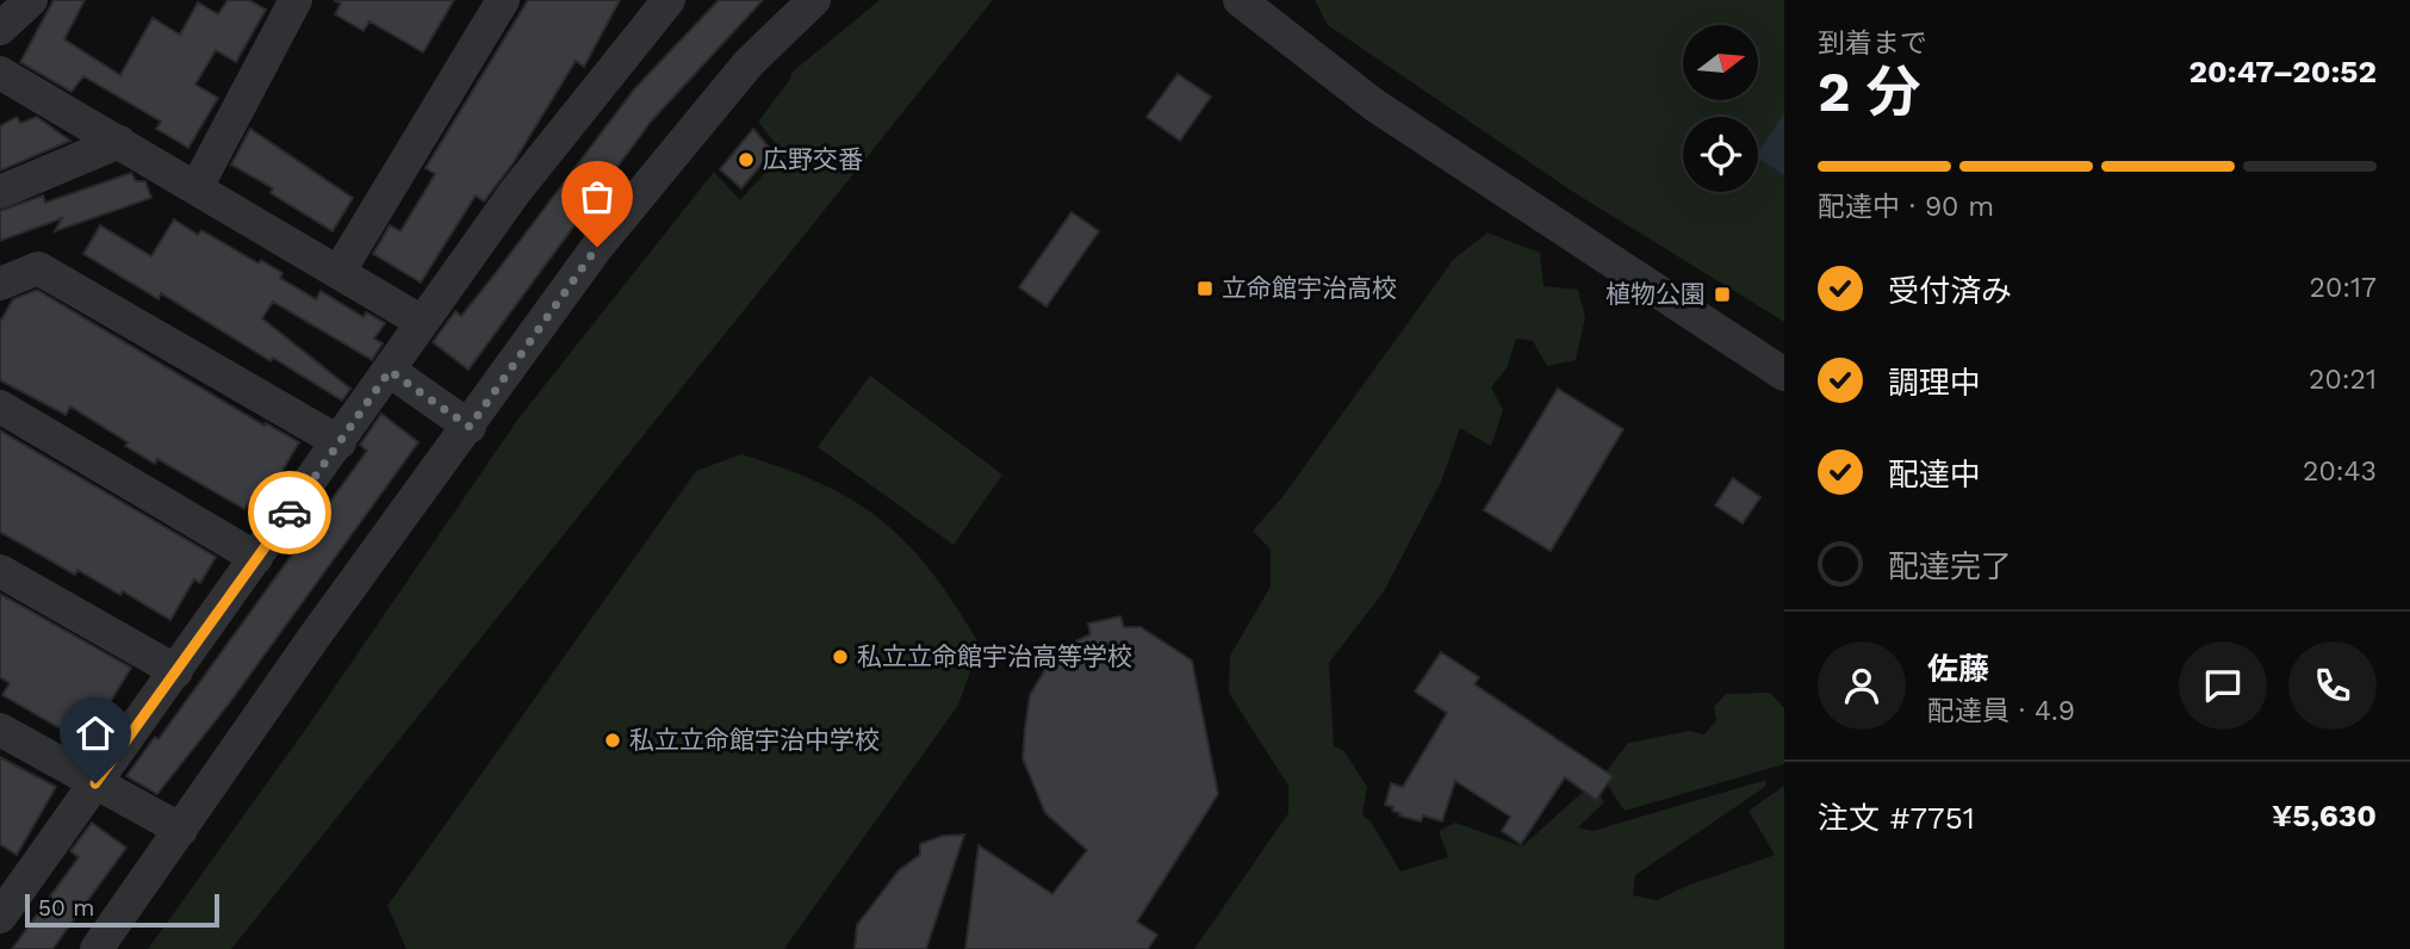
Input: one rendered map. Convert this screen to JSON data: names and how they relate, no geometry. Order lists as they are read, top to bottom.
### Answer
{
  "places": {
    "other": ["広野交番", "私立立命館宇治高等学校", "私立立命館宇治中学校"],
    "transit": ["立命館宇治高校", "植物公園"]
  },
  "scale_bar": "50 m",
  "north": "right",
  "page": {
    "heading": ["2 分", "到着まで", "20:47–20:52"],
    "panel": [
      "佐藤",
      "配達員 · 4.9",
      "注文 #7751",
      "¥5,630"
    ],
    "bar": "配達中 · 90 m",
    "list": [
      ["受付済み", "20:17"],
      ["調理中", "20:21"],
      ["配達中", "20:43"],
      "配達完了"
    ],
    "scale": "50 m"
  }
}
